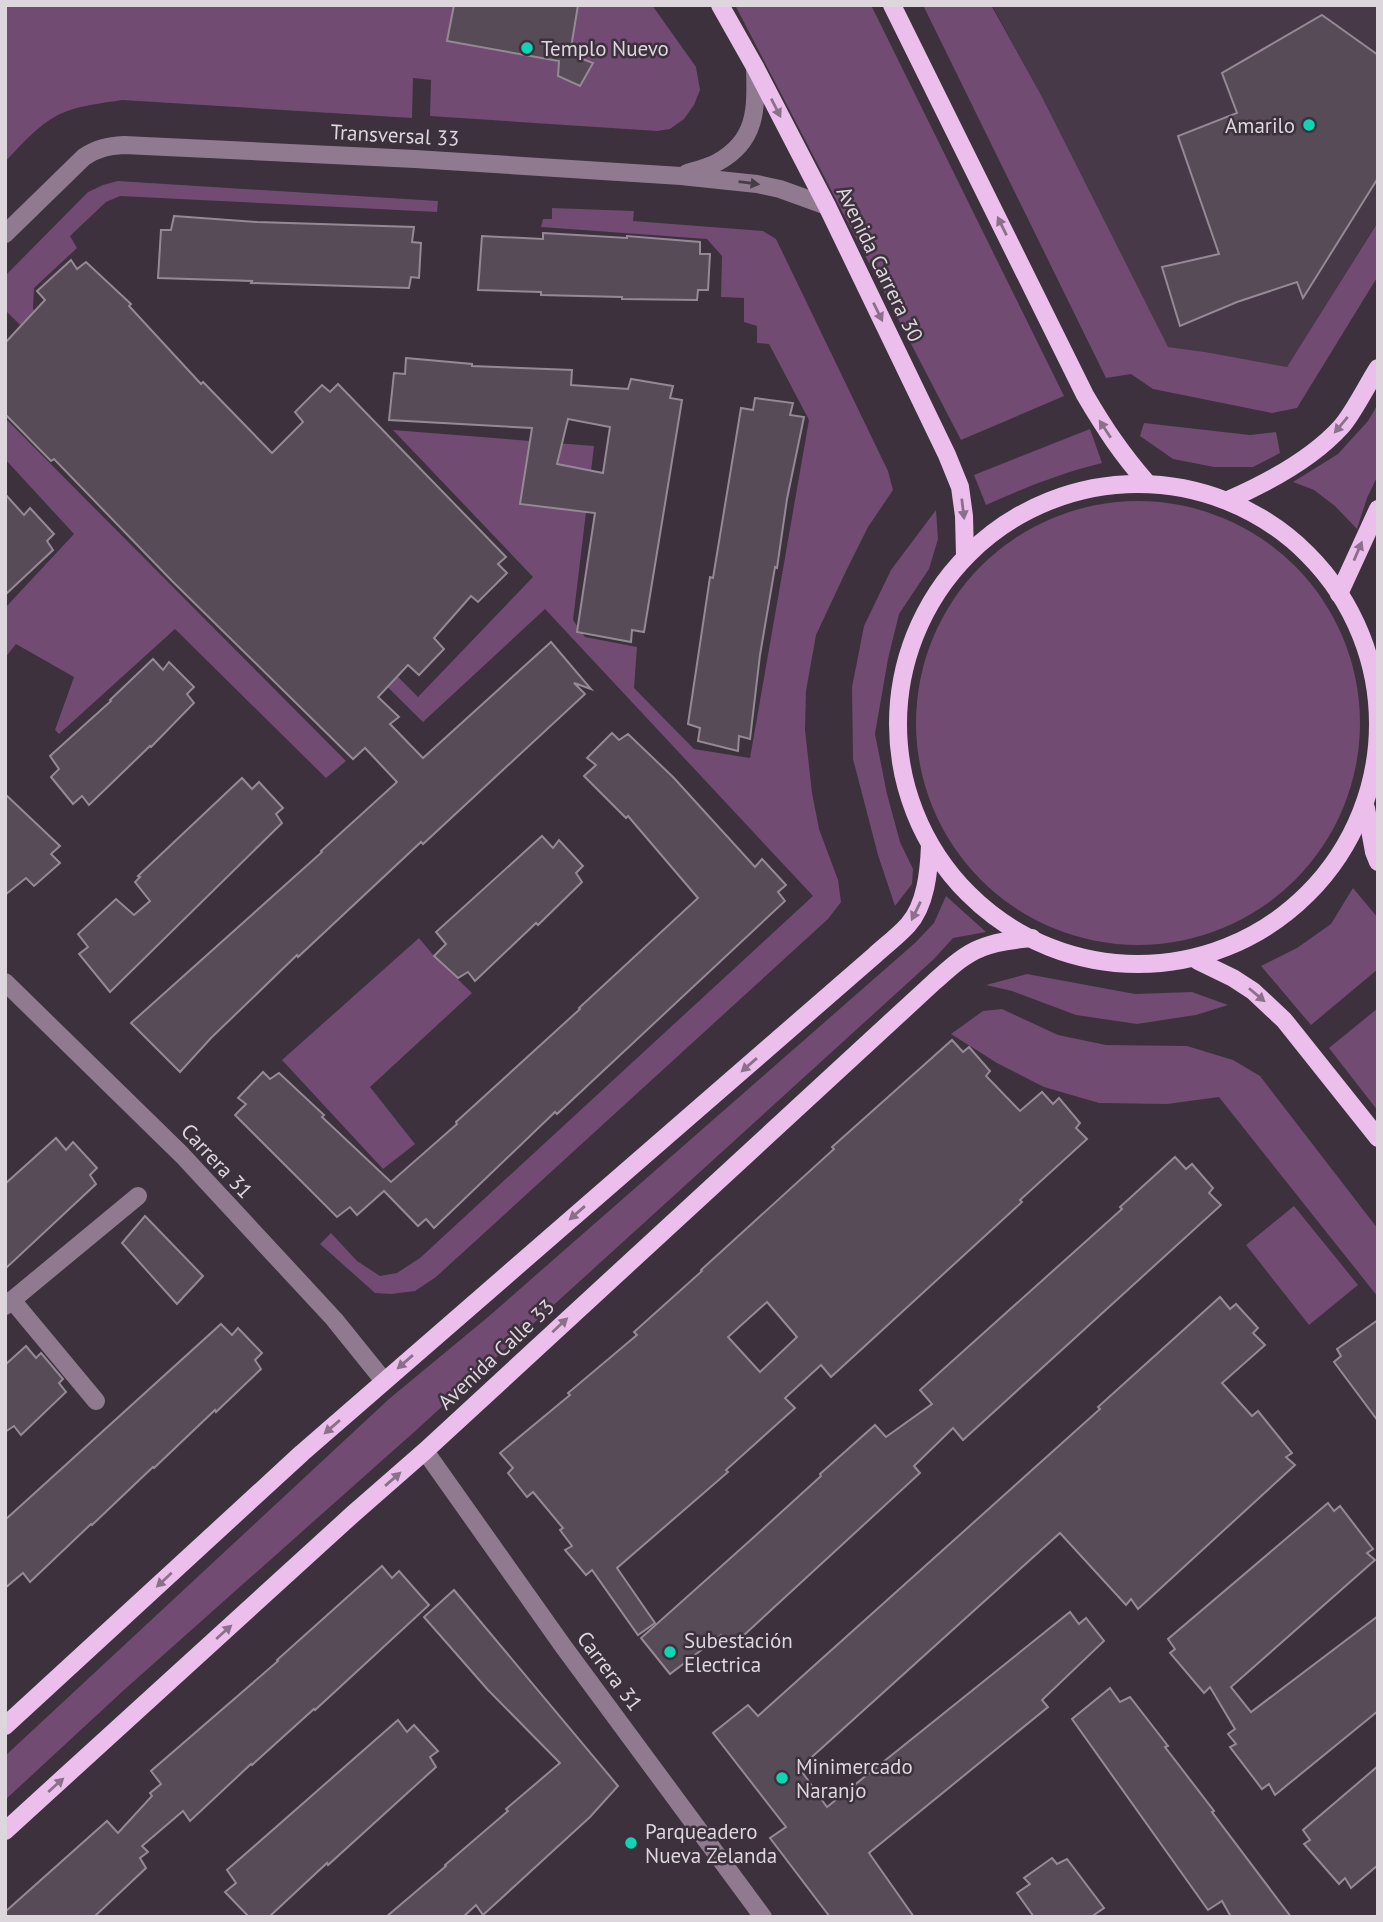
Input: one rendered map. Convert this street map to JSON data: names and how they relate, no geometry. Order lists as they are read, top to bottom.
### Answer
{
  "streets": {
    "main road": ["Avenida Carrera 30", "Avenida Calle 33"],
    "street": ["Transversal 33", "Carrera 31"]
  },
  "crossings": [
    ["Transversal 33", "Avenida Carrera 30"],
    ["Carrera 31", "Avenida Calle 33"]
  ],
  "places": [
    "Templo Nuevo",
    "Amarilo",
    "Subestación Electrica",
    "Minimercado Naranjo",
    "Parqueadero Nueva Zelanda"
  ]
}
